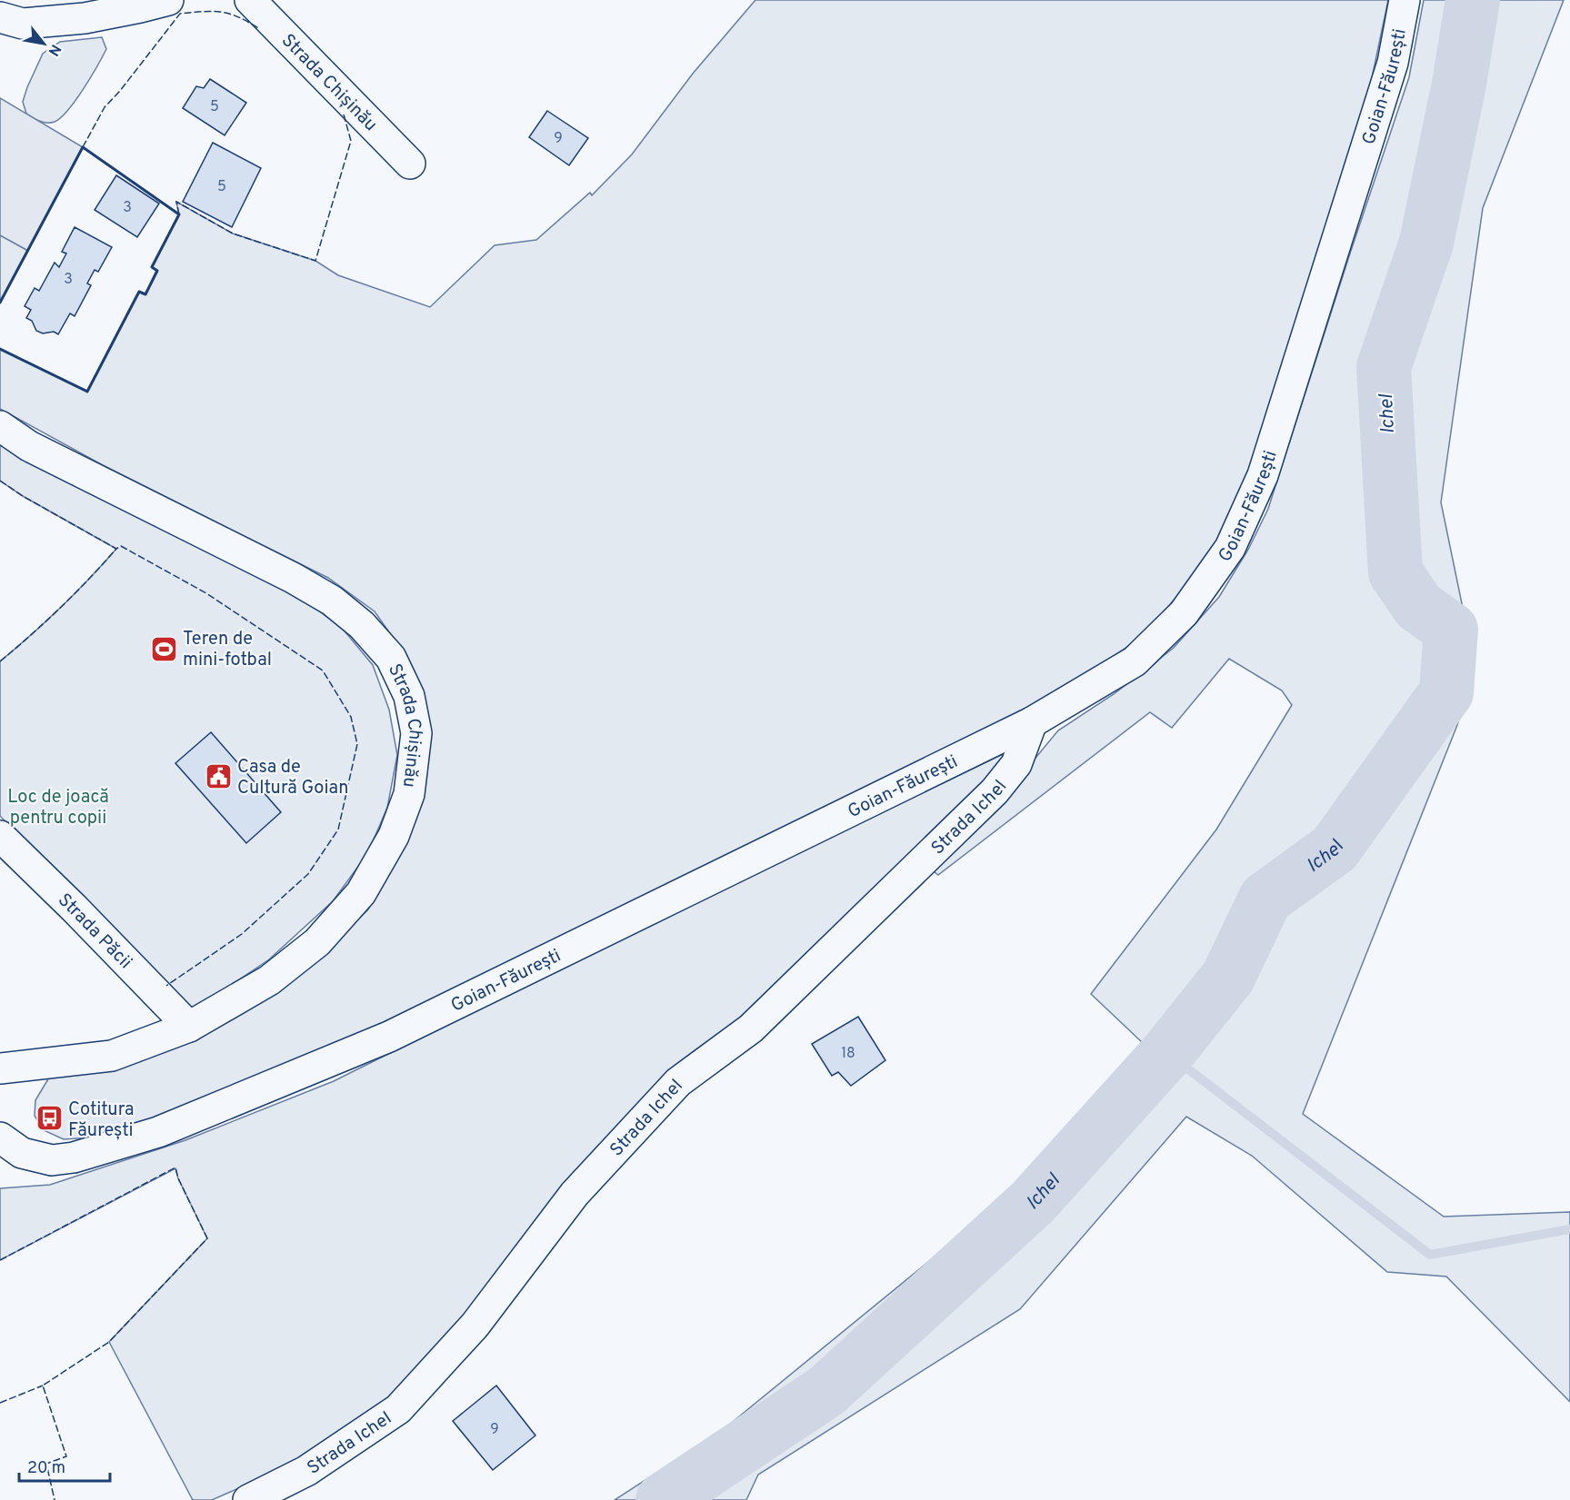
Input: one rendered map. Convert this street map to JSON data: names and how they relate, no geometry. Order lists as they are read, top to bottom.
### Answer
{
  "streets": {
    "street": [
      "Strada Chișinău",
      "Goian-Făurești",
      "Strada Ichel",
      "Strada Păcii"
    ]
  },
  "crossings": [
    ["Strada Chișinău", "Strada Păcii"],
    ["Goian-Făurești", "Strada Ichel"]
  ],
  "water": ["Ichel"],
  "parks": ["Loc de joacă pentru copii"],
  "places": {
    "sports": ["Teren de mini-fotbal"],
    "public building": ["Casa de Cultură Goian"],
    "bus stop": ["Cotitura Făurești"]
  },
  "house_numbers": [
    "5",
    "9",
    "5",
    "3",
    "3",
    "18",
    "9"
  ],
  "scale_bar": "20 m",
  "north": "bottom right"
}
